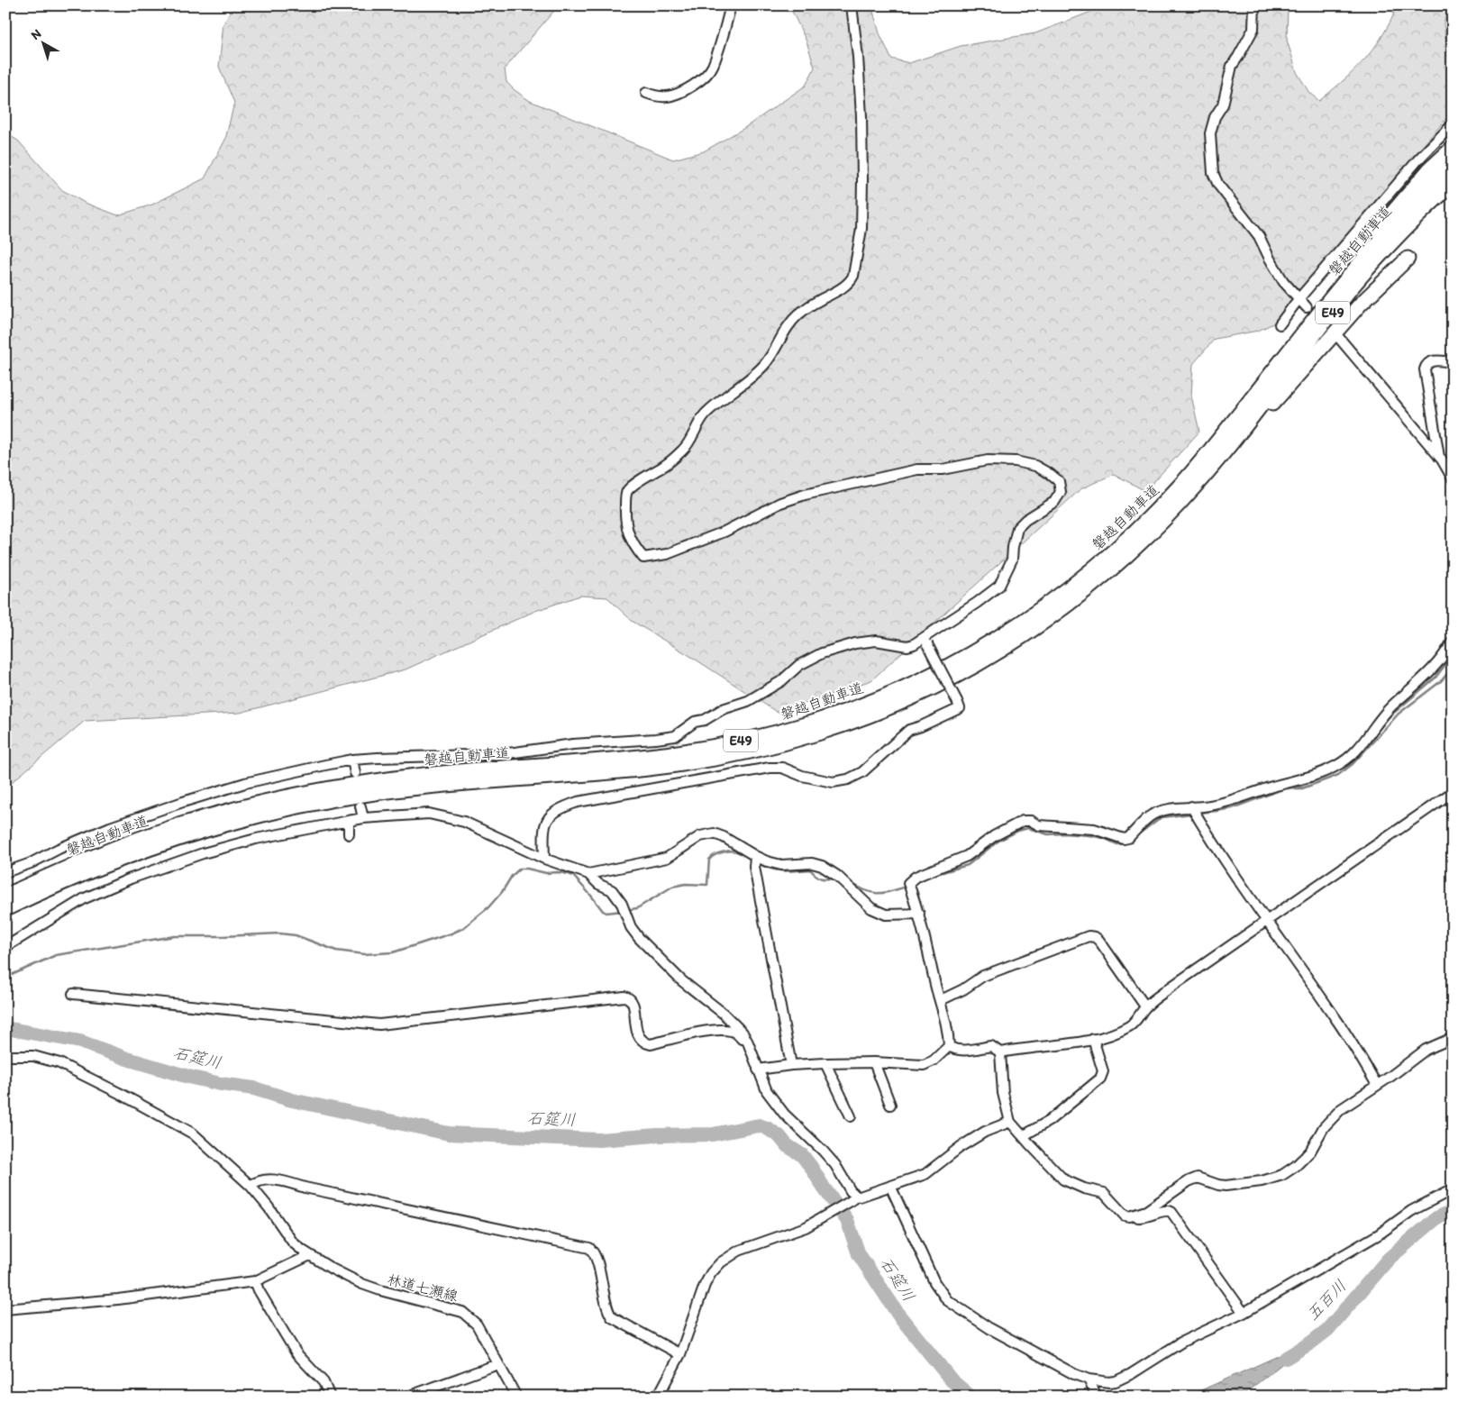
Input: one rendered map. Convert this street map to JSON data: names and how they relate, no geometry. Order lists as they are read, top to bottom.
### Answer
{
  "streets": {
    "highway": ["磐越自動車道", "E49"],
    "street": ["林道七瀬線"]
  },
  "water": ["石筵川", "五百川"],
  "north": "top left"
}
